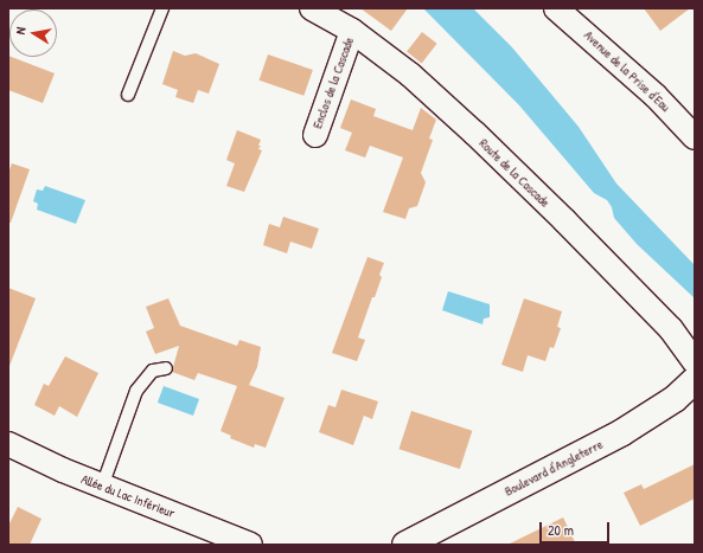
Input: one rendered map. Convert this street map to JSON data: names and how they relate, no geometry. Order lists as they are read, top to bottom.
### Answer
{
  "streets": {
    "street": [
      "Avenue de la Prise d'Eau",
      "Enclos de la Cascade",
      "Route de la Cascade",
      "Boulevard d'Angleterre",
      "Allée du Lac Inférieur"
    ]
  },
  "crossings": [
    ["Enclos de la Cascade", "Route de la Cascade"]
  ],
  "scale_bar": "20 m",
  "north": "left"
}
